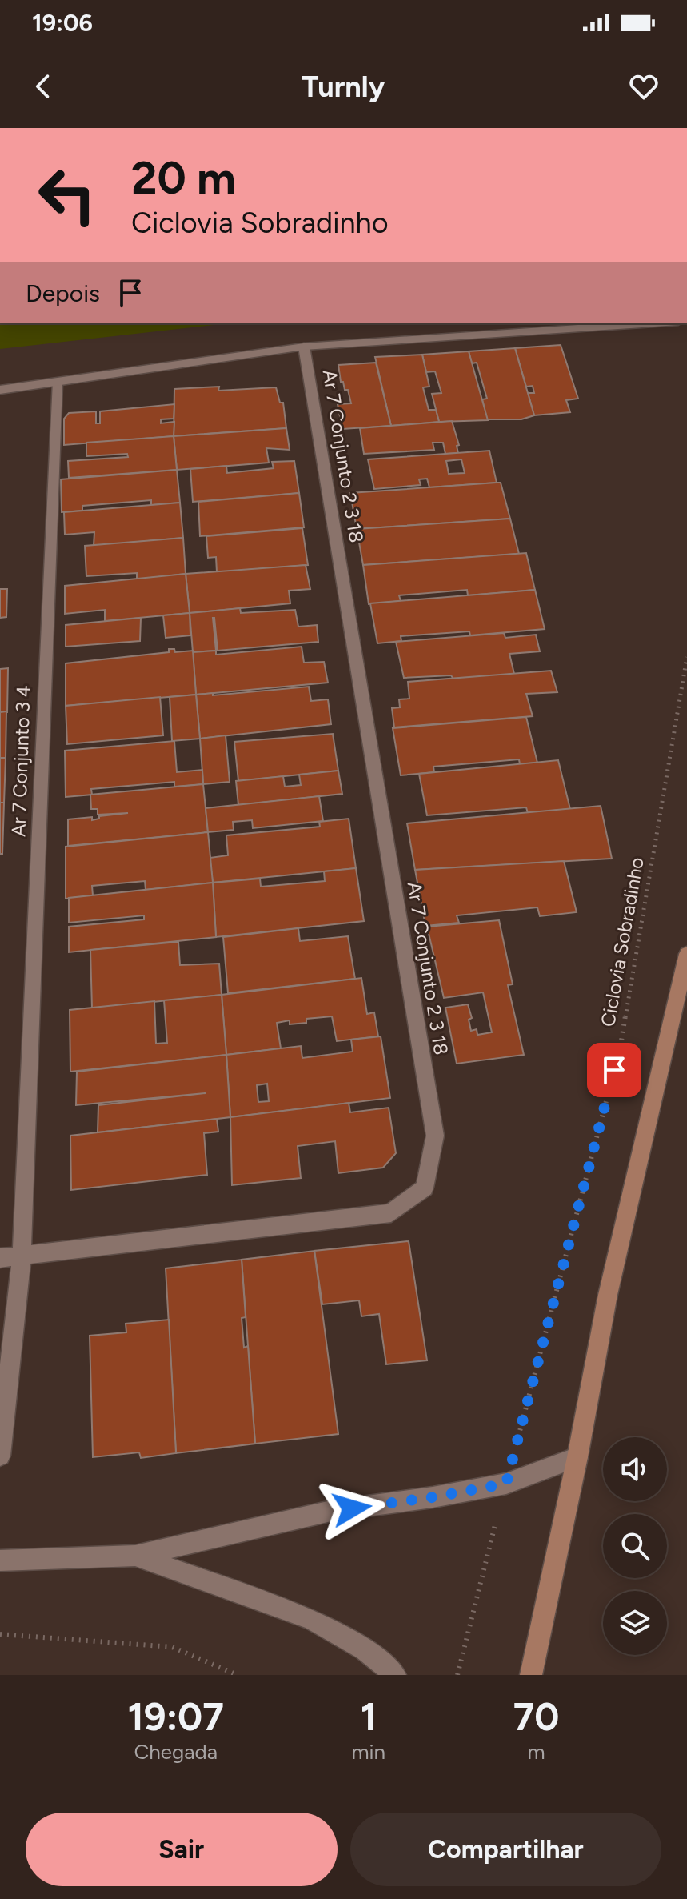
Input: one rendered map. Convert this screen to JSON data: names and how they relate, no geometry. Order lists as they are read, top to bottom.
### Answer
{
  "streets": {
    "street": ["Ar 7 Conjunto 2 3 18", "Ar 7 Conjunto 3 4"],
    "path": ["Ciclovia Sobradinho"]
  },
  "crossings": [
    ["Ar 7 Conjunto 2 3 18", "Ar 7 Conjunto 3 4"]
  ],
  "page": {
    "status": "19:06",
    "header": "Turnly",
    "turn": ["20 m", "Ciclovia Sobradinho"],
    "then": "Depois",
    "eta": [
      "19:07",
      "Chegada",
      "1",
      "min",
      "70",
      "m"
    ],
    "buttons": ["Sair", "Compartilhar"]
  }
}
